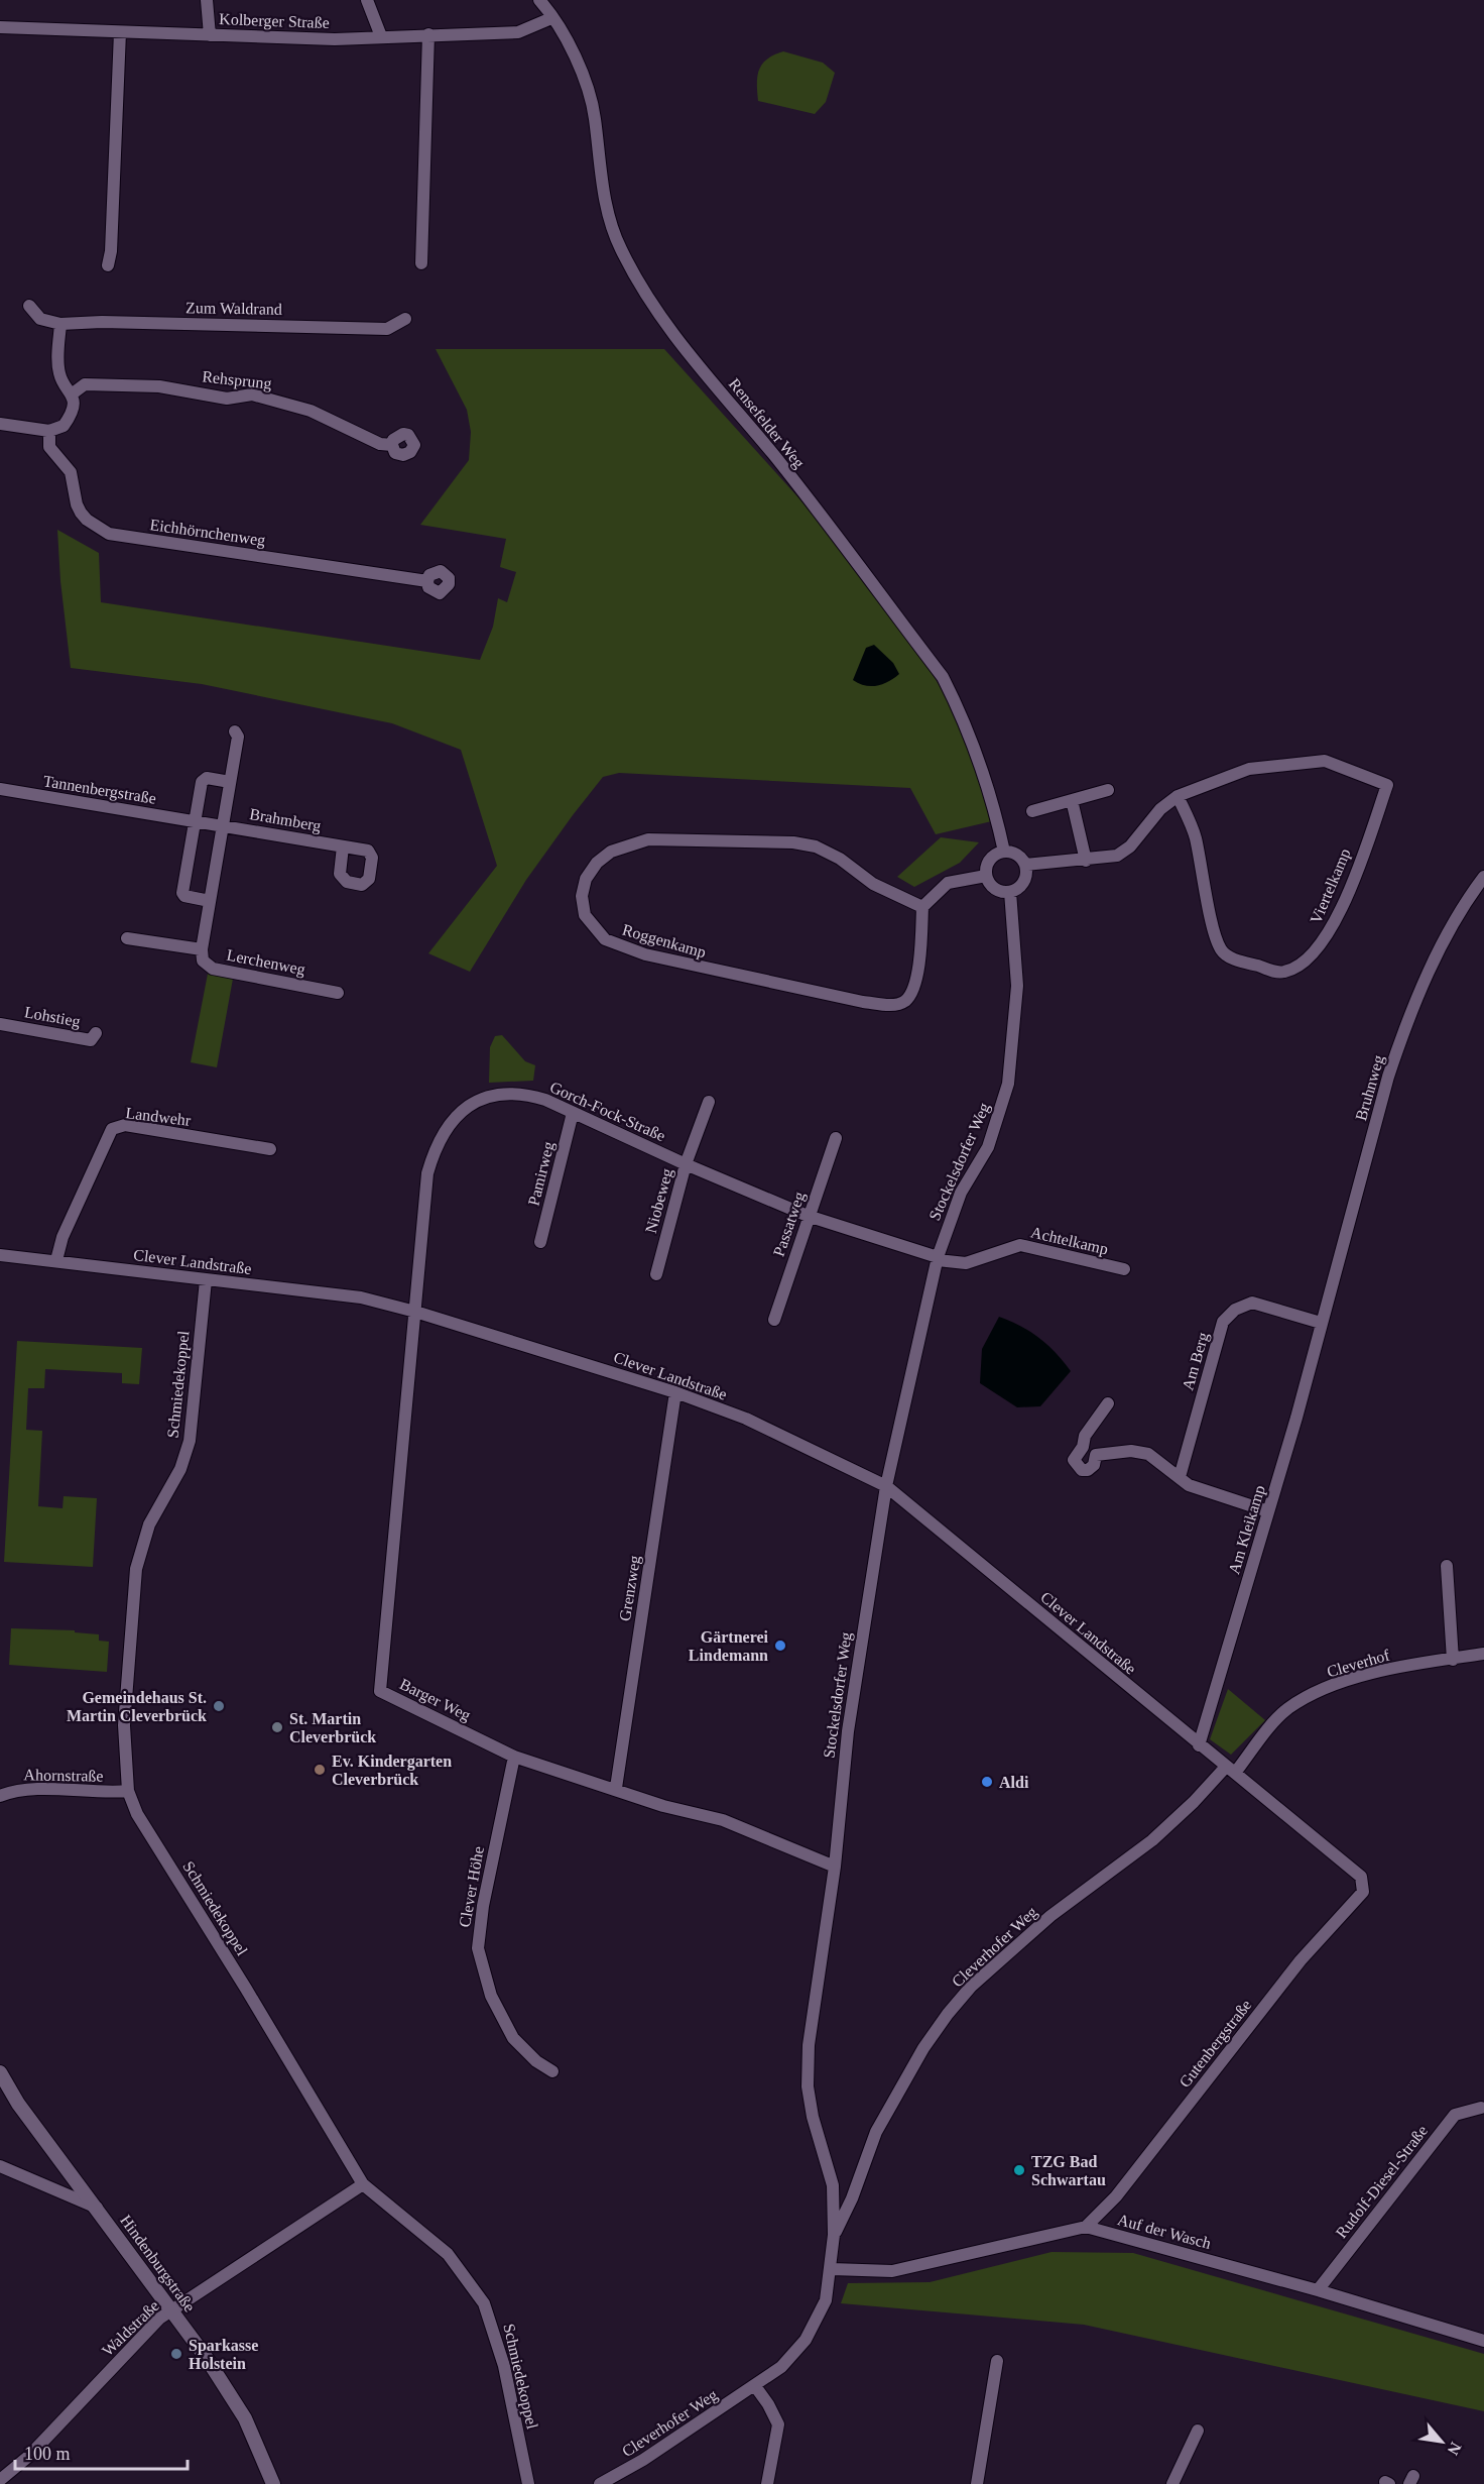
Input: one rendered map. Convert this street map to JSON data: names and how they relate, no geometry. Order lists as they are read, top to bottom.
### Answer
{
  "streets": {
    "street": [
      "Kolberger Straße",
      "Zum Waldrand",
      "Rehsprung",
      "Rensefelder Weg",
      "Eichhörnchenweg",
      "Tannenbergstraße",
      "Brahmberg",
      "Viertelkamp",
      "Roggenkamp",
      "Lerchenweg",
      "Lohstieg",
      "Bruhnweg",
      "Gorch-Fock-Straße",
      "Landwehr",
      "Stockelsdorfer Weg",
      "Pamirweg",
      "Niobeweg",
      "Passatweg",
      "Achtelkamp",
      "Clever Landstraße",
      "Am Berg",
      "Schmiedekoppel",
      "Am Kleikamp",
      "Grenzweg",
      "Cleverhof",
      "Barger Weg",
      "Ahornstraße",
      "Clever Höhe",
      "Cleverhofer Weg",
      "Gutenbergstraße",
      "Rudolf-Diesel-Straße",
      "Auf der Wasch",
      "Hindenburgstraße",
      "Waldstraße"
    ]
  },
  "crossings": [
    ["Kolberger Straße", "Rensefelder Weg"],
    ["Rensefelder Weg", "Viertelkamp"],
    ["Rensefelder Weg", "Stockelsdorfer Weg"],
    ["Tannenbergstraße", "Brahmberg"],
    ["Viertelkamp", "Stockelsdorfer Weg"],
    ["Bruhnweg", "Am Berg"],
    ["Bruhnweg", "Am Kleikamp"],
    ["Gorch-Fock-Straße", "Stockelsdorfer Weg"],
    ["Gorch-Fock-Straße", "Pamirweg"],
    ["Gorch-Fock-Straße", "Niobeweg"],
    ["Gorch-Fock-Straße", "Passatweg"],
    ["Gorch-Fock-Straße", "Achtelkamp"],
    ["Gorch-Fock-Straße", "Clever Landstraße"],
    ["Gorch-Fock-Straße", "Barger Weg"],
    ["Landwehr", "Clever Landstraße"],
    ["Stockelsdorfer Weg", "Achtelkamp"],
    ["Stockelsdorfer Weg", "Clever Landstraße"],
    ["Stockelsdorfer Weg", "Barger Weg"],
    ["Stockelsdorfer Weg", "Cleverhofer Weg"],
    ["Stockelsdorfer Weg", "Auf der Wasch"],
    ["Clever Landstraße", "Schmiedekoppel"],
    ["Clever Landstraße", "Am Kleikamp"],
    ["Clever Landstraße", "Grenzweg"],
    ["Clever Landstraße", "Cleverhof"],
    ["Clever Landstraße", "Barger Weg"],
    ["Clever Landstraße", "Cleverhofer Weg"],
    ["Clever Landstraße", "Gutenbergstraße"],
    ["Am Berg", "Am Kleikamp"],
    ["Schmiedekoppel", "Ahornstraße"],
    ["Schmiedekoppel", "Waldstraße"],
    ["Grenzweg", "Barger Weg"],
    ["Cleverhof", "Cleverhofer Weg"],
    ["Cleverhof", "Gutenbergstraße"],
    ["Barger Weg", "Clever Höhe"],
    ["Cleverhofer Weg", "Gutenbergstraße"],
    ["Gutenbergstraße", "Auf der Wasch"],
    ["Rudolf-Diesel-Straße", "Auf der Wasch"],
    ["Hindenburgstraße", "Waldstraße"]
  ],
  "places": [
    "Gärtnerei Lindemann",
    "Gemeindehaus St. Martin Cleverbrück",
    "St. Martin Cleverbrück",
    "Ev. Kindergarten Cleverbrück",
    "Aldi",
    "TZG Bad Schwartau",
    "Sparkasse Holstein"
  ],
  "scale_bar": "100 m",
  "north": "bottom right"
}
